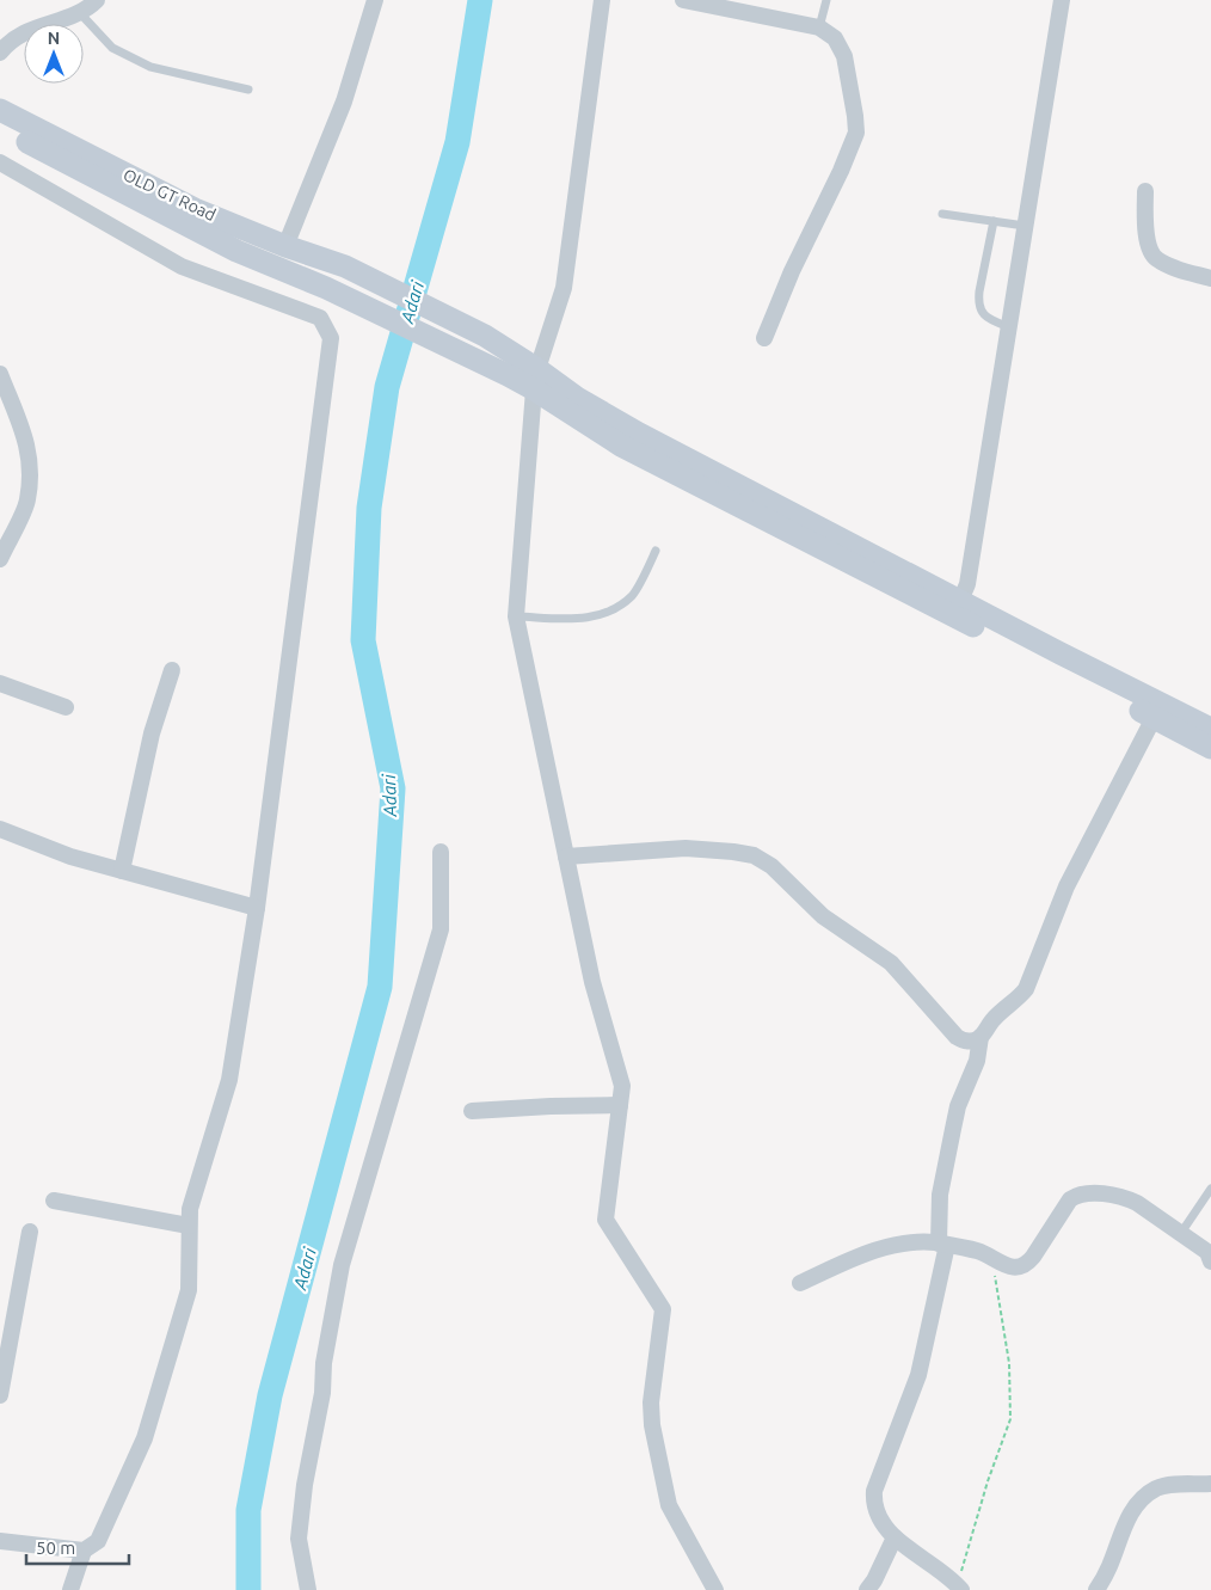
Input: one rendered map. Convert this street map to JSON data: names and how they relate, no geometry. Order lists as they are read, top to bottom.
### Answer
{
  "streets": {
    "main road": ["OLD GT Road"]
  },
  "water": ["Adari"],
  "scale_bar": "50 m",
  "north": "top"
}
